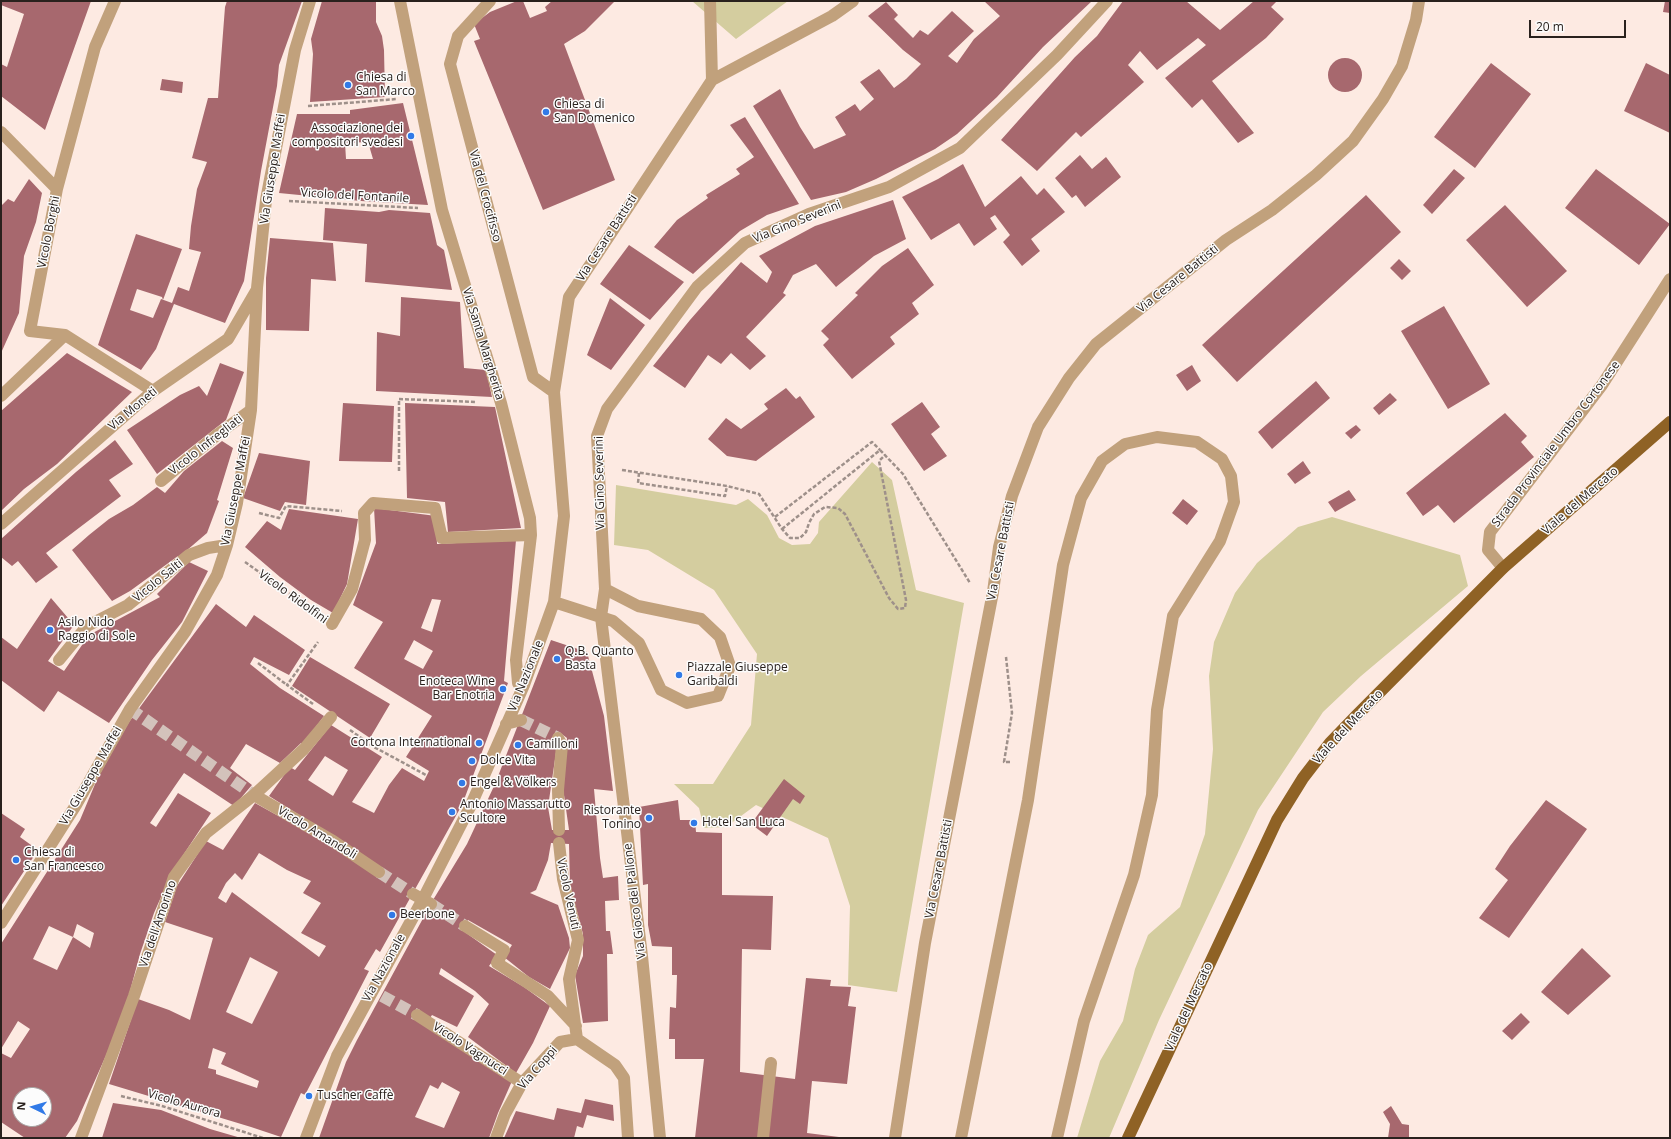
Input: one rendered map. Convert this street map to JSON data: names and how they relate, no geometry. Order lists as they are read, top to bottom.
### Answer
{
  "streets": {
    "main road": ["Viale del Mercato"],
    "street": [
      "Via Giuseppe Maffei",
      "Via del Crocifisso",
      "Via Gino Severini",
      "Vicolo Borghi",
      "Via Cesare Battisti",
      "Via Santa Margherita",
      "Via Moneti",
      "Strada Provinciale Umbro Cortonese",
      "Vicolo Infregliati",
      "Vicolo Salti",
      "Vicolo Ridolfini",
      "Via Nazionale",
      "Vicolo Amandoli",
      "Vicolo Venuti",
      "Via Gioco del Pallone",
      "Via dell'Amorino",
      "Vicolo Vagnucci",
      "Via Coppi"
    ],
    "path": ["Vicolo del Fontanile", "Vicolo Aurora"]
  },
  "crossings": [
    ["Via Giuseppe Maffei", "Vicolo del Fontanile"],
    ["Via Giuseppe Maffei", "Via Moneti"],
    ["Via Giuseppe Maffei", "Vicolo Infregliati"],
    ["Via Giuseppe Maffei", "Vicolo Salti"],
    ["Via Giuseppe Maffei", "Vicolo Ridolfini"],
    ["Vicolo del Fontanile", "Via Santa Margherita"],
    ["Via del Crocifisso", "Via Cesare Battisti"],
    ["Vicolo Borghi", "Via Moneti"],
    ["Via Cesare Battisti", "Via Nazionale"],
    ["Via Santa Margherita", "Via Nazionale"],
    ["Strada Provinciale Umbro Cortonese", "Viale del Mercato"],
    ["Vicolo Amandoli", "Via dell'Amorino"],
    ["Vicolo Venuti", "Via Coppi"],
    ["Via dell'Amorino", "Vicolo Aurora"],
    ["Vicolo Vagnucci", "Via Coppi"]
  ],
  "places": [
    "Chiesa di San Marco",
    "Chiesa di San Domenico",
    "Associazione dei compositori svedesi",
    "Asilo Nido Raggio di Sole",
    "Q.B. Quanto Basta",
    "Piazzale Giuseppe Garibaldi",
    "Enoteca Wine Bar Enotria",
    "Cortona International",
    "Camilloni",
    "Dolce Vita",
    "Engel & Völkers",
    "Antonio Massarutto Scultore",
    "Ristorante Tonino",
    "Hotel San Luca",
    "Chiesa di San Francesco",
    "Beerbone",
    "Tuscher Caffè"
  ],
  "scale_bar": "20 m",
  "north": "left"
}
